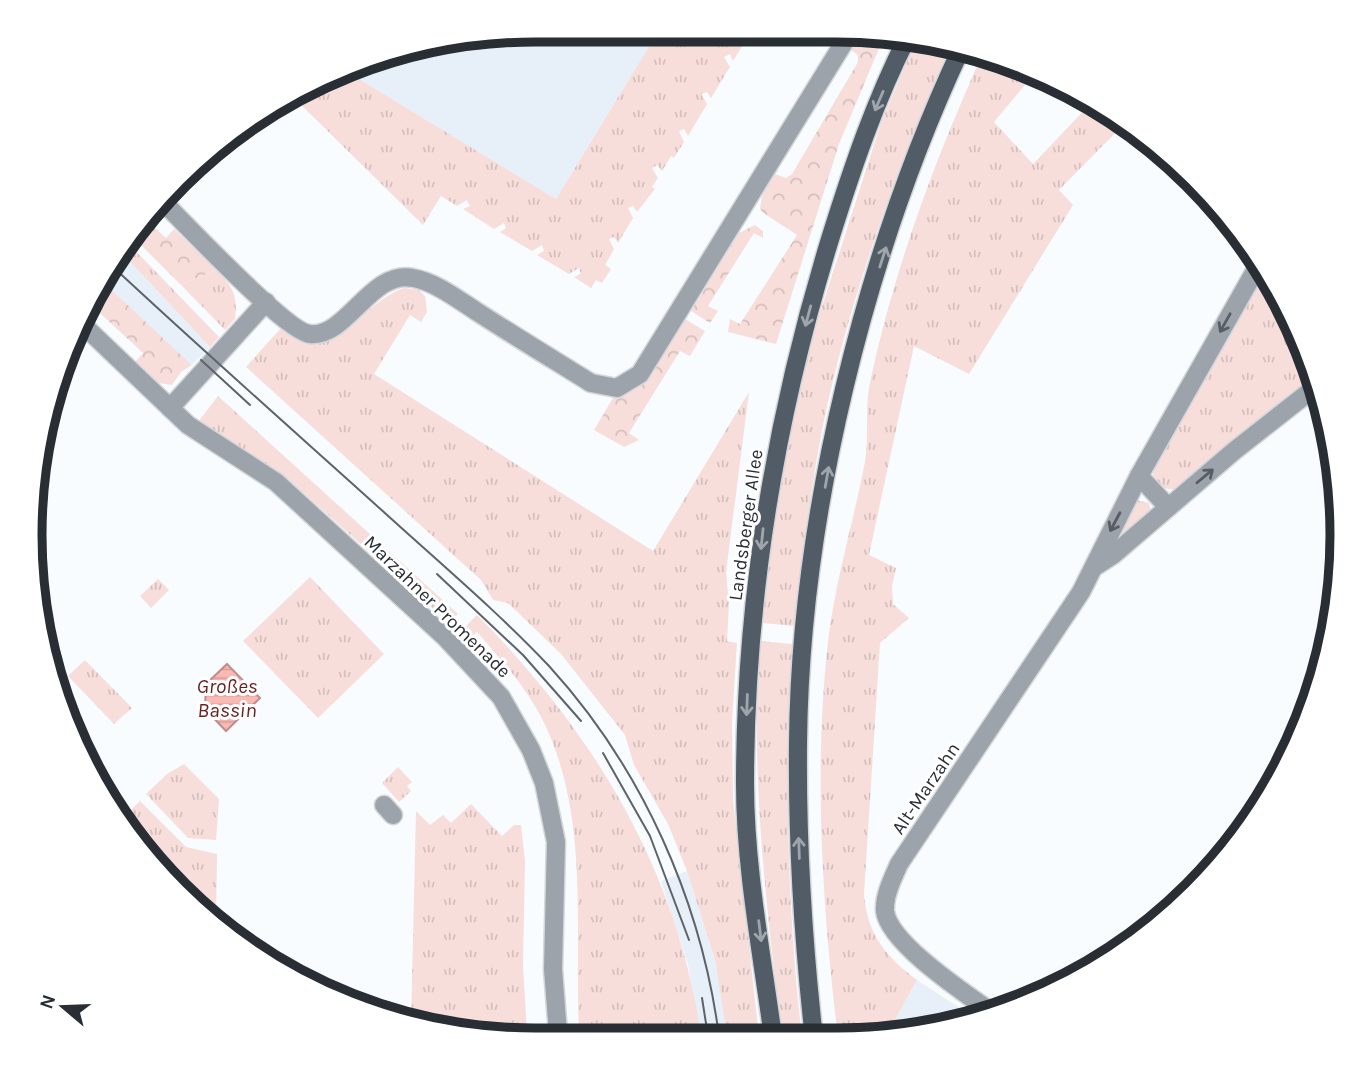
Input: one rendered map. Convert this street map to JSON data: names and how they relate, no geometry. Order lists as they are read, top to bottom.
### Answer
{
  "streets": {
    "main road": ["Landsberger Allee"],
    "street": ["Marzahner Promenade", "Alt-Marzahn"]
  },
  "water": ["Großes Bassin"],
  "north": "left"
}
